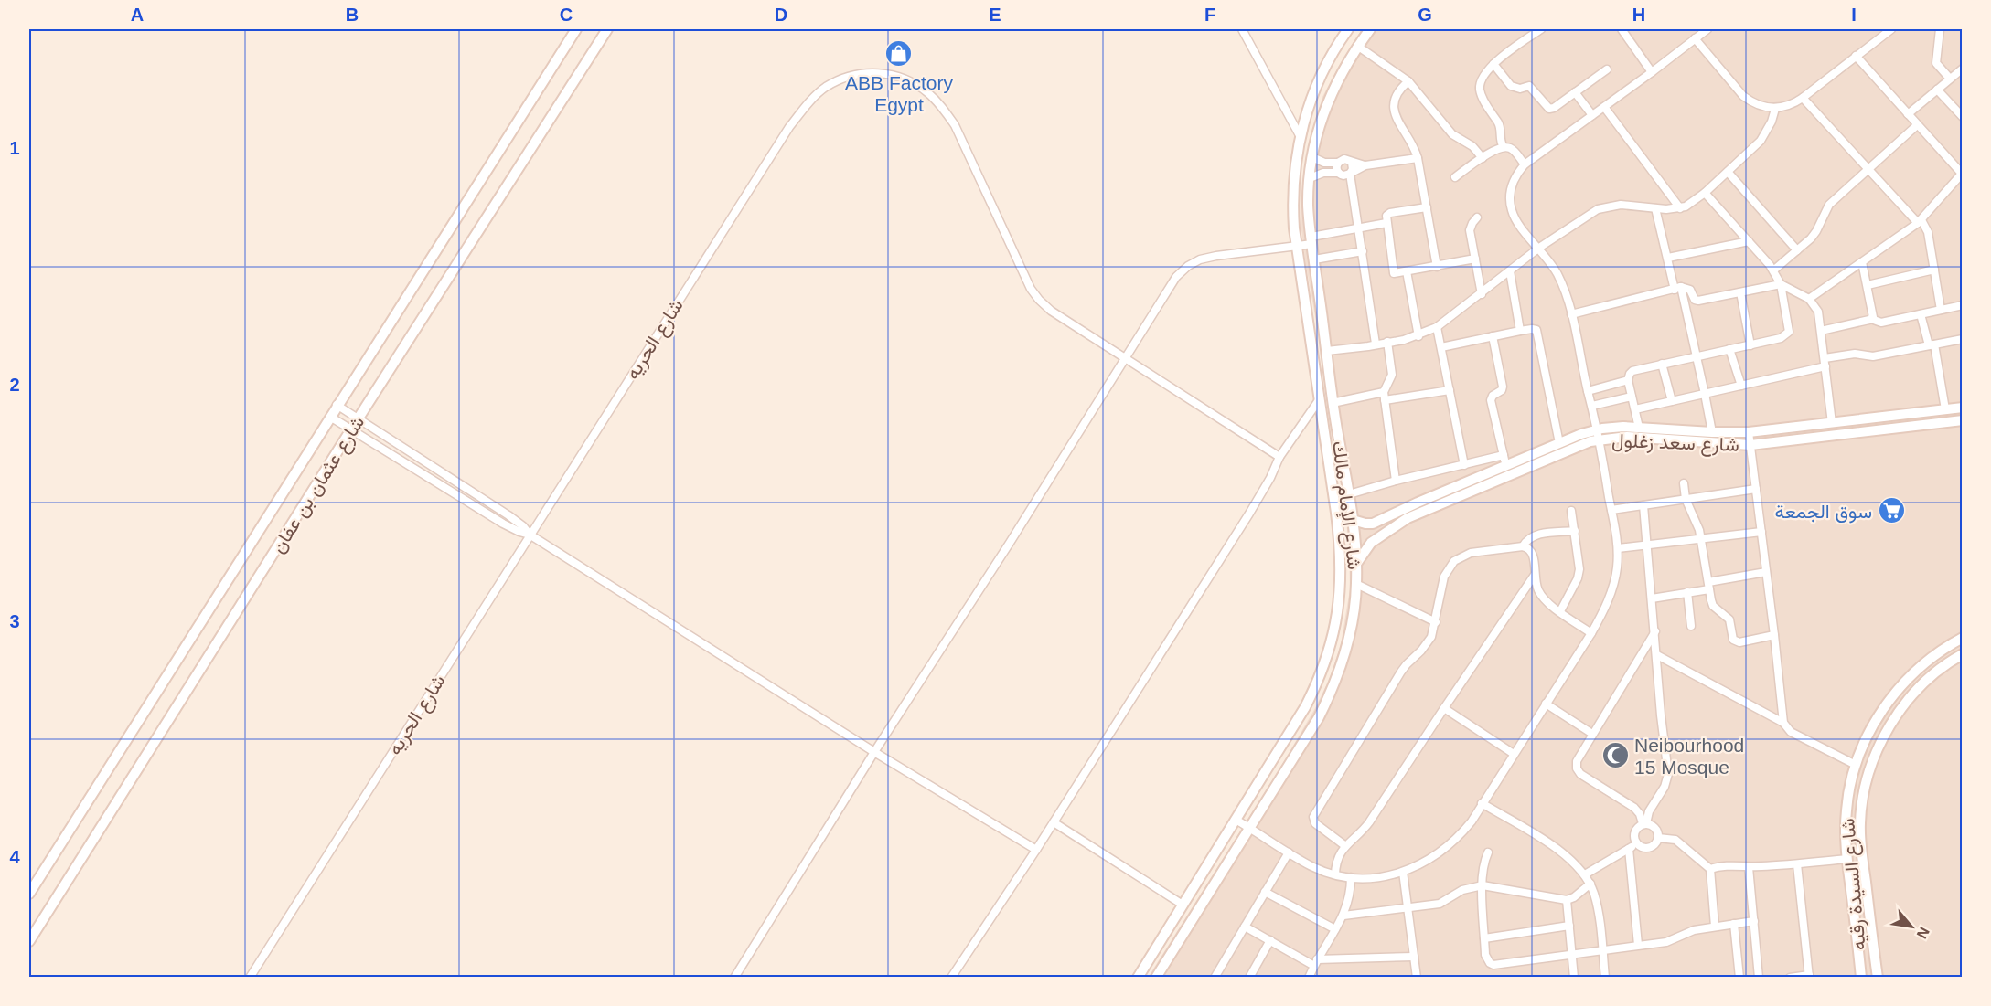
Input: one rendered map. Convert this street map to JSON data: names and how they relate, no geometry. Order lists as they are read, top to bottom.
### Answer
{
  "streets": {
    "street": [
      "شارع الحريه",
      "شارع سعد زغلول",
      "شارع عثمان بن عفان",
      "شارع الإمام مالك",
      "شارع السيدة رقيه"
    ]
  },
  "crossings": [
    ["شارع سعد زغلول", "شارع الإمام مالك"]
  ],
  "places": {
    "shop": ["ABB Factory Egypt"],
    "supermarket": ["سوق الجمعة"],
    "mosque": ["Neibourhood 15 Mosque"]
  },
  "north": "bottom right",
  "grid": {
    "columns": [
      "A",
      "B",
      "C",
      "D",
      "E",
      "F",
      "G",
      "H",
      "I"
    ],
    "rows": [
      "1",
      "2",
      "3",
      "4"
    ]
  }
}
